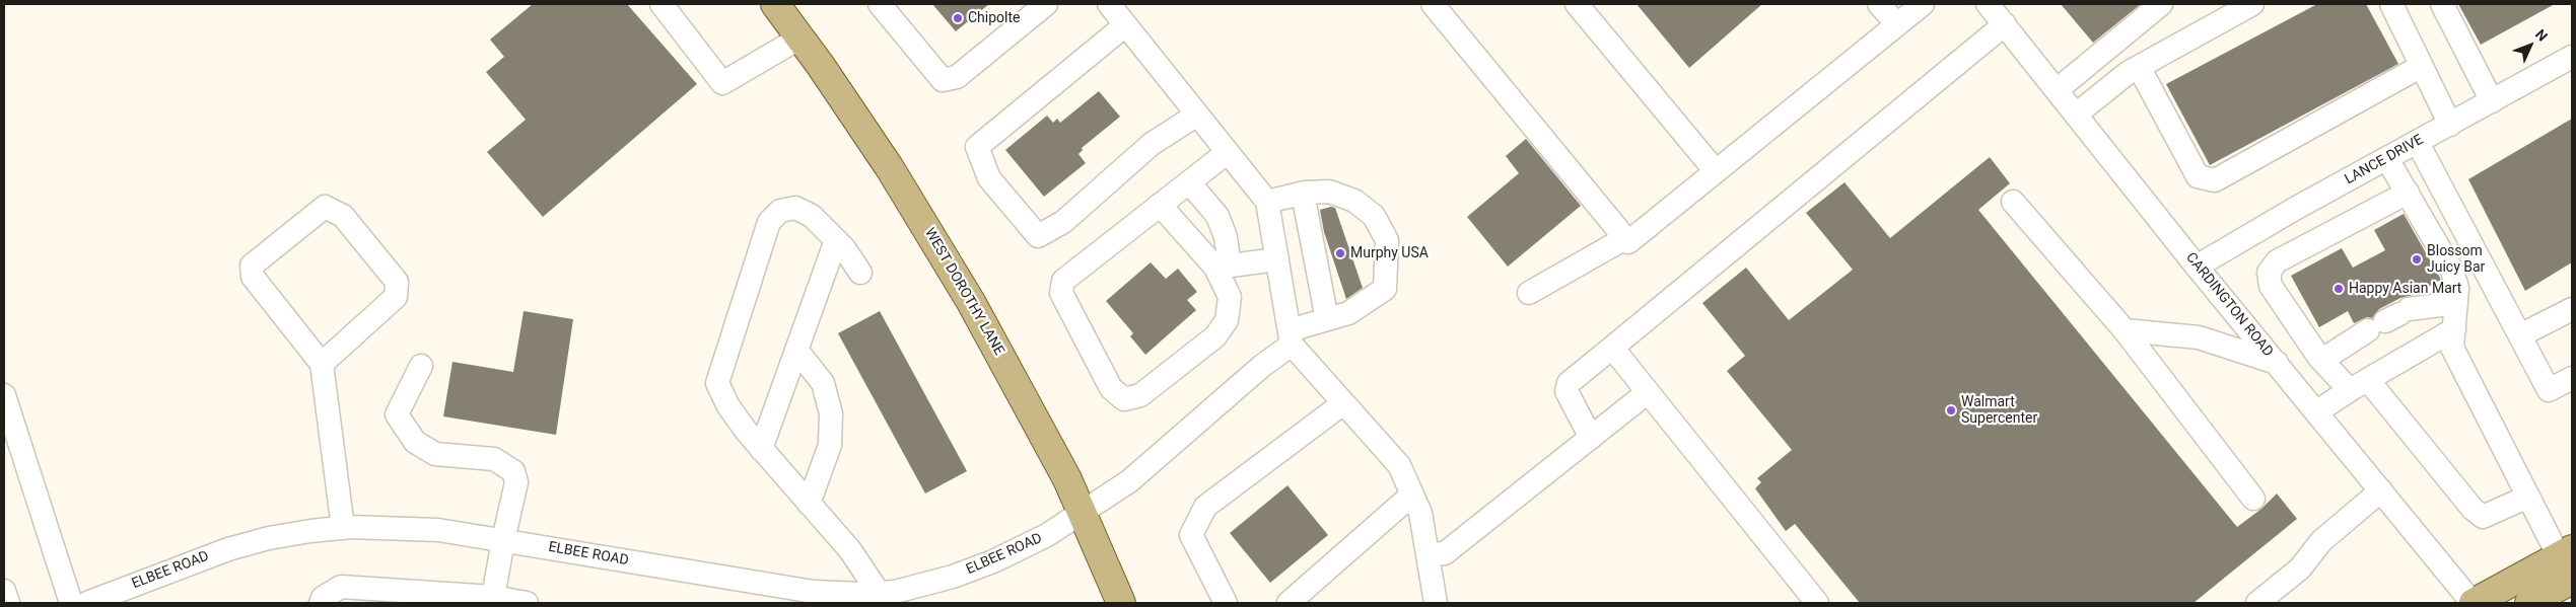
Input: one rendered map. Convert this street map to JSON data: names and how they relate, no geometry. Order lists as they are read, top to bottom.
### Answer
{
  "streets": {
    "main road": ["WEST DOROTHY LANE"],
    "street": ["LANCE DRIVE", "CARDINGTON ROAD", "ELBEE ROAD"]
  },
  "crossings": [
    ["LANCE DRIVE", "CARDINGTON ROAD"],
    ["WEST DOROTHY LANE", "ELBEE ROAD"]
  ],
  "places": [
    "Chipolte",
    "Murphy USA",
    "Blossom Juicy Bar",
    "Happy Asian Mart",
    "Walmart Supercenter"
  ],
  "north": "top right"
}
